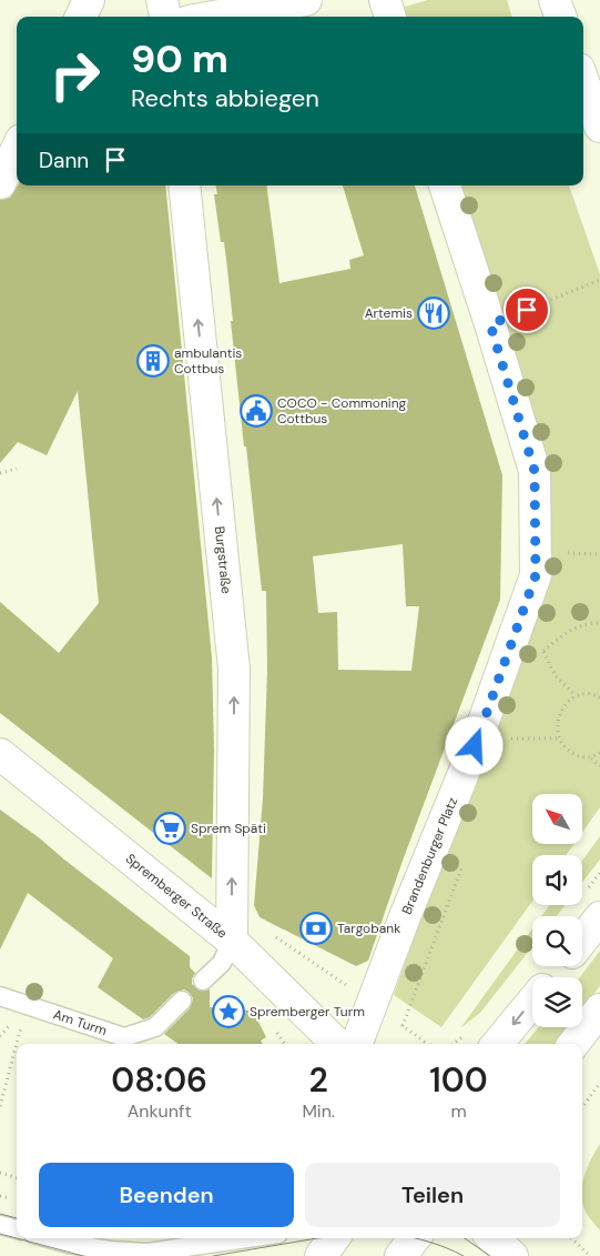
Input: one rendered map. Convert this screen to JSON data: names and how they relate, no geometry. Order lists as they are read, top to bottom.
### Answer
{
  "streets": {
    "street": ["Burgstraße", "Brandenburger Platz", "Spremberger Straße"],
    "lane": ["Am Turm"]
  },
  "crossings": [
    ["Burgstraße", "Spremberger Straße"]
  ],
  "one_way": ["Burgstraße"],
  "places": {
    "restaurant": ["Artemis"],
    "building": ["ambulantis Cottbus"],
    "public building": ["COCO - Commoning Cottbus"],
    "supermarket": ["Sprem Späti"],
    "bank": ["Targobank"],
    "place": ["Spremberger Turm"]
  },
  "north": "top left",
  "page": {
    "turn": ["90 m", "Rechts abbiegen"],
    "then": "Dann",
    "eta": [
      "08:06",
      "Ankunft",
      "2",
      "Min.",
      "100",
      "m"
    ],
    "buttons": ["Beenden", "Teilen"]
  }
}
